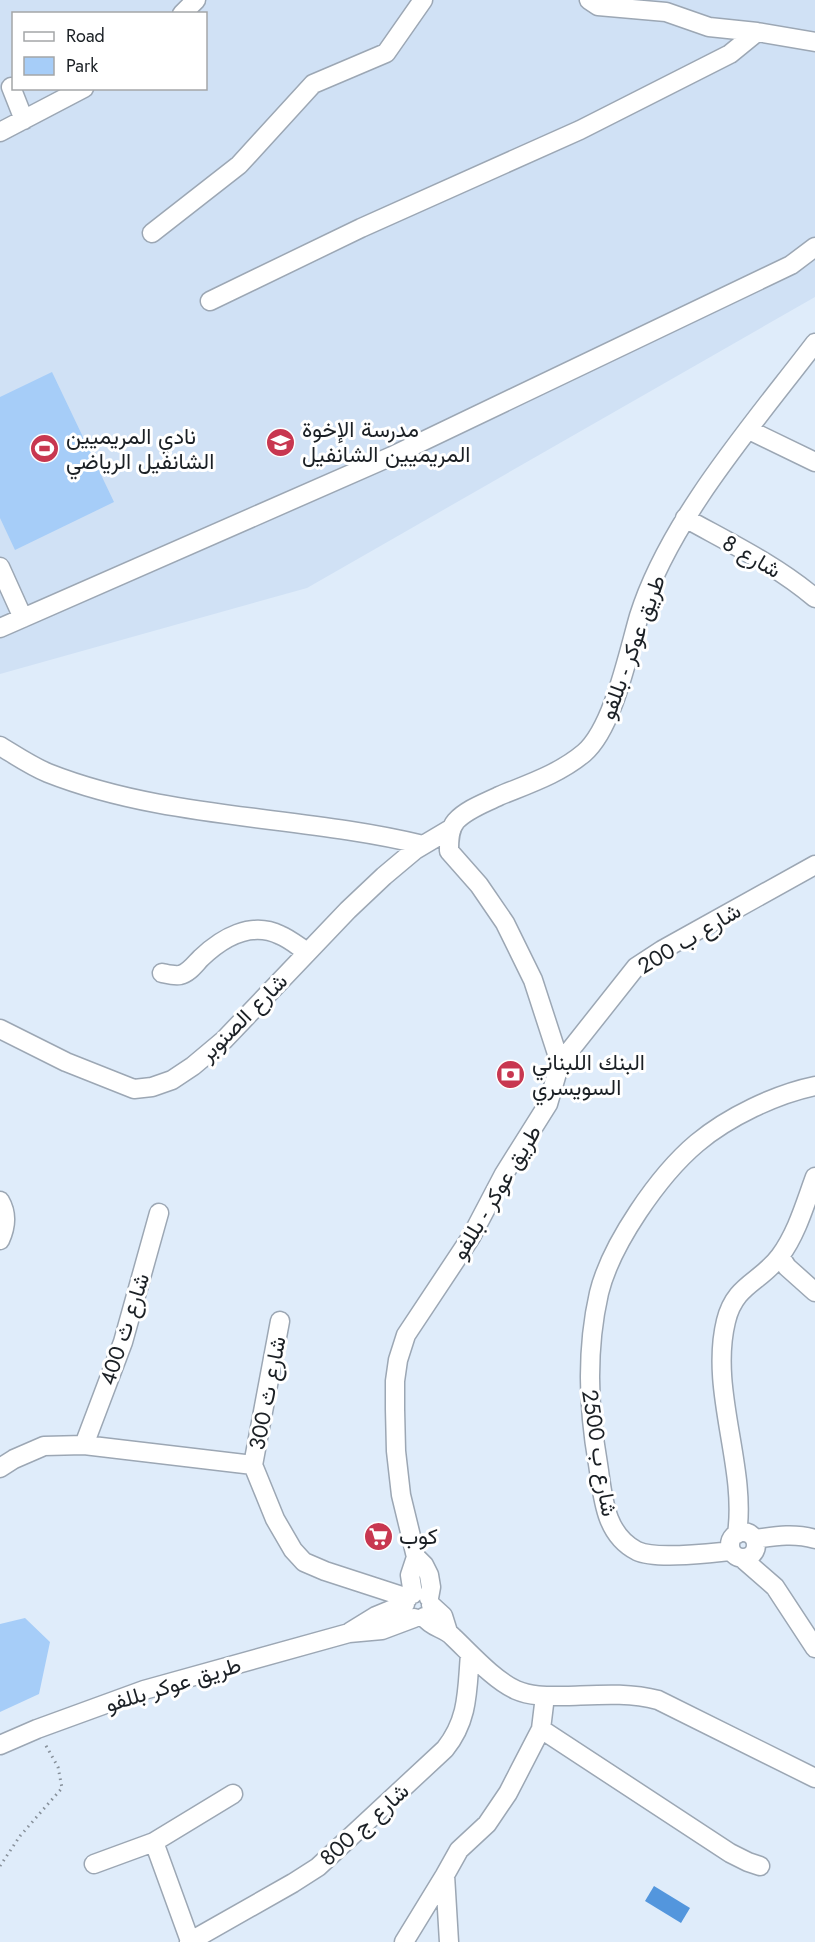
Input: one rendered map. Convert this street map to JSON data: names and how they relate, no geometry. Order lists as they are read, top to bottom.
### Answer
{
  "streets": {
    "street": [
      "شارع 8",
      "طريق عوكر - بللفو",
      "شارع ب 200",
      "شارع الصنوبر",
      "شارع ث 400",
      "شارع ث 300",
      "شارع ب 2500",
      "طريق عوكر بللفو",
      "شارع ج 800"
    ]
  },
  "crossings": [
    ["شارع 8", "طريق عوكر - بللفو"],
    ["طريق عوكر - بللفو", "شارع ب 200"],
    ["طريق عوكر - بللفو", "شارع الصنوبر"],
    ["طريق عوكر - بللفو", "طريق عوكر بللفو"]
  ],
  "places": {
    "school or university": ["مدرسة الإخوة المريميين الشانفيل"],
    "sports": ["نادي المريميين الشانفيل الرياضي"],
    "bank": ["البنك اللبناني السويسري"],
    "supermarket": ["كوب"]
  },
  "legend": ["Road", "Park"]
}
